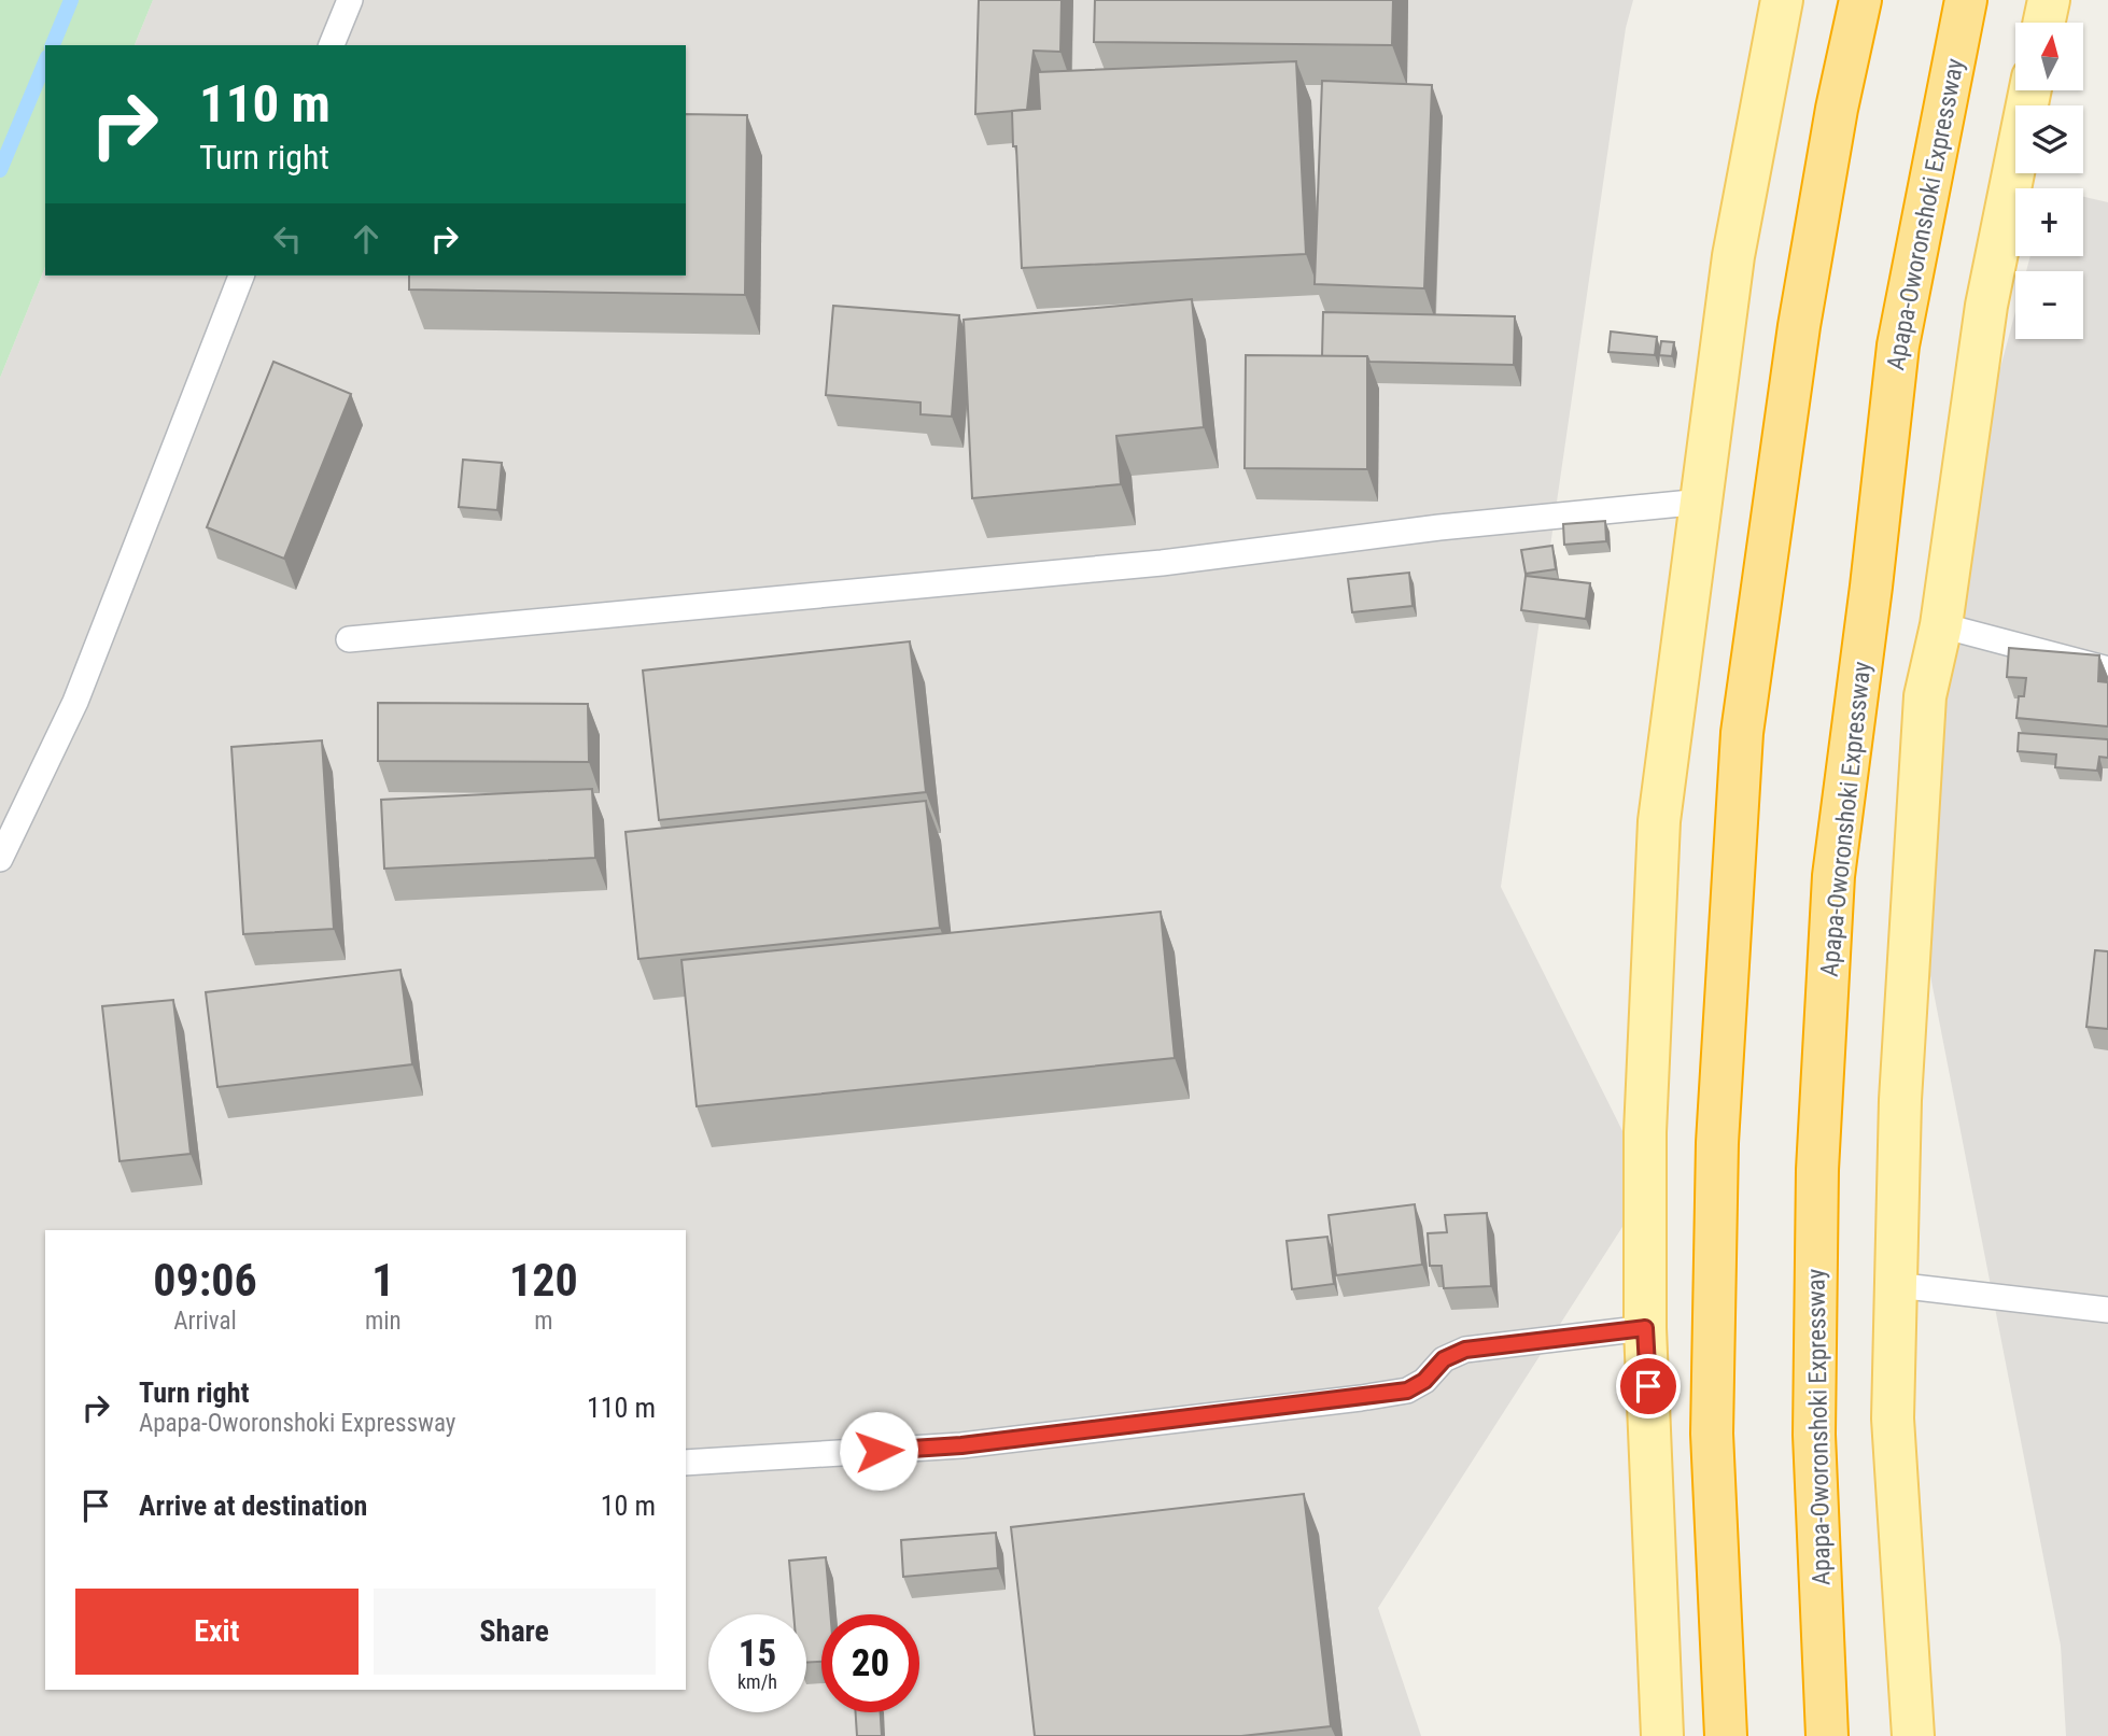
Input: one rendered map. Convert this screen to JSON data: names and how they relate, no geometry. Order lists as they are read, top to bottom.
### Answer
{
  "streets": {
    "highway": ["Apapa-Oworonshoki Expressway"]
  },
  "north": "top",
  "page": {
    "map_buttons": ["+", "−"],
    "turn": ["110 m", "Turn right"],
    "eta": [
      "09:06",
      "Arrival",
      "1",
      "min",
      "120",
      "m"
    ],
    "list": [
      {
        "name": "Turn right",
        "note": "Apapa-Oworonshoki Expressway",
        "value": "110 m"
      },
      {
        "name": "Arrive at destination",
        "value": "10 m"
      }
    ],
    "buttons": ["Exit", "Share"],
    "speed": "15 km/h",
    "limit": "20"
  }
}
